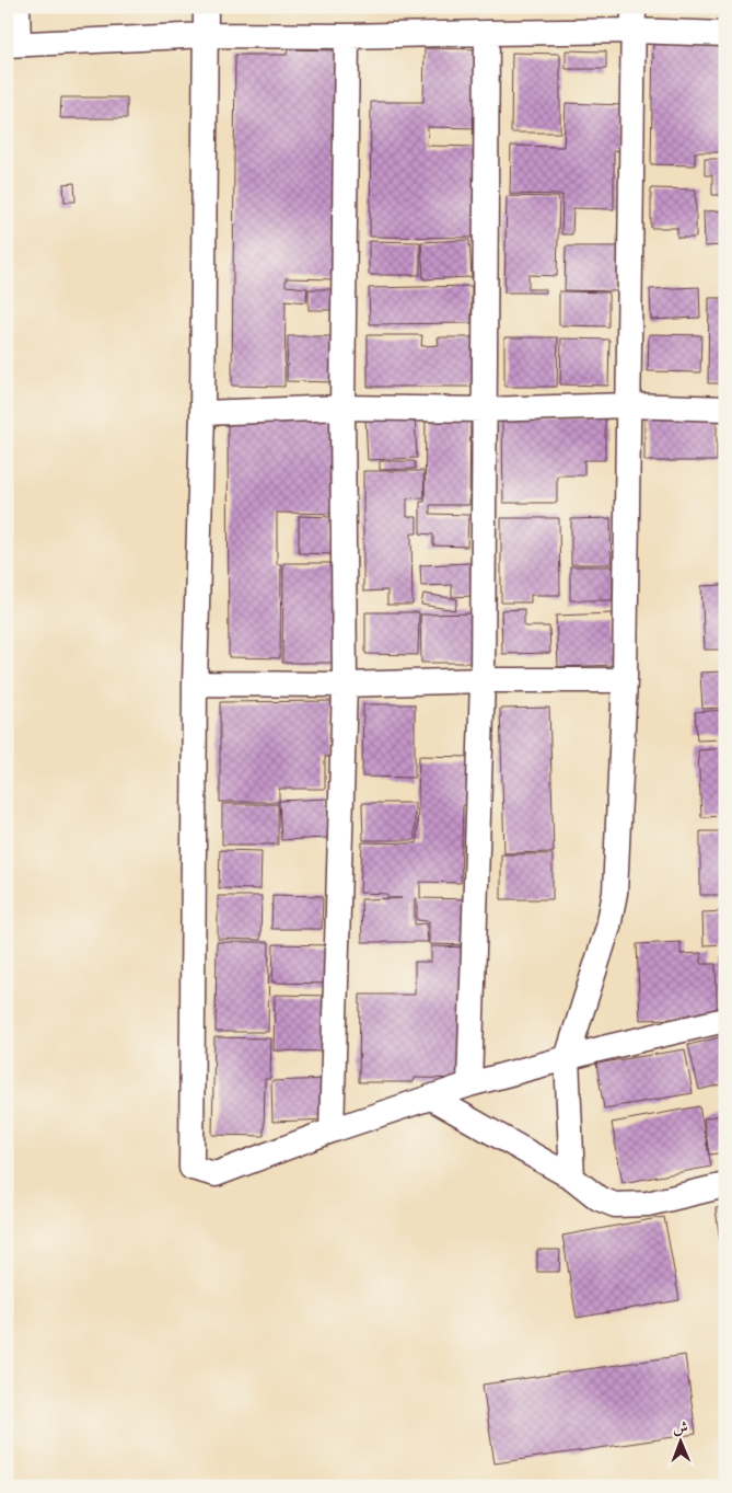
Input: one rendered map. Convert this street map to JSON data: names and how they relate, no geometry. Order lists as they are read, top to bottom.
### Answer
{
  "north": "top"
}
